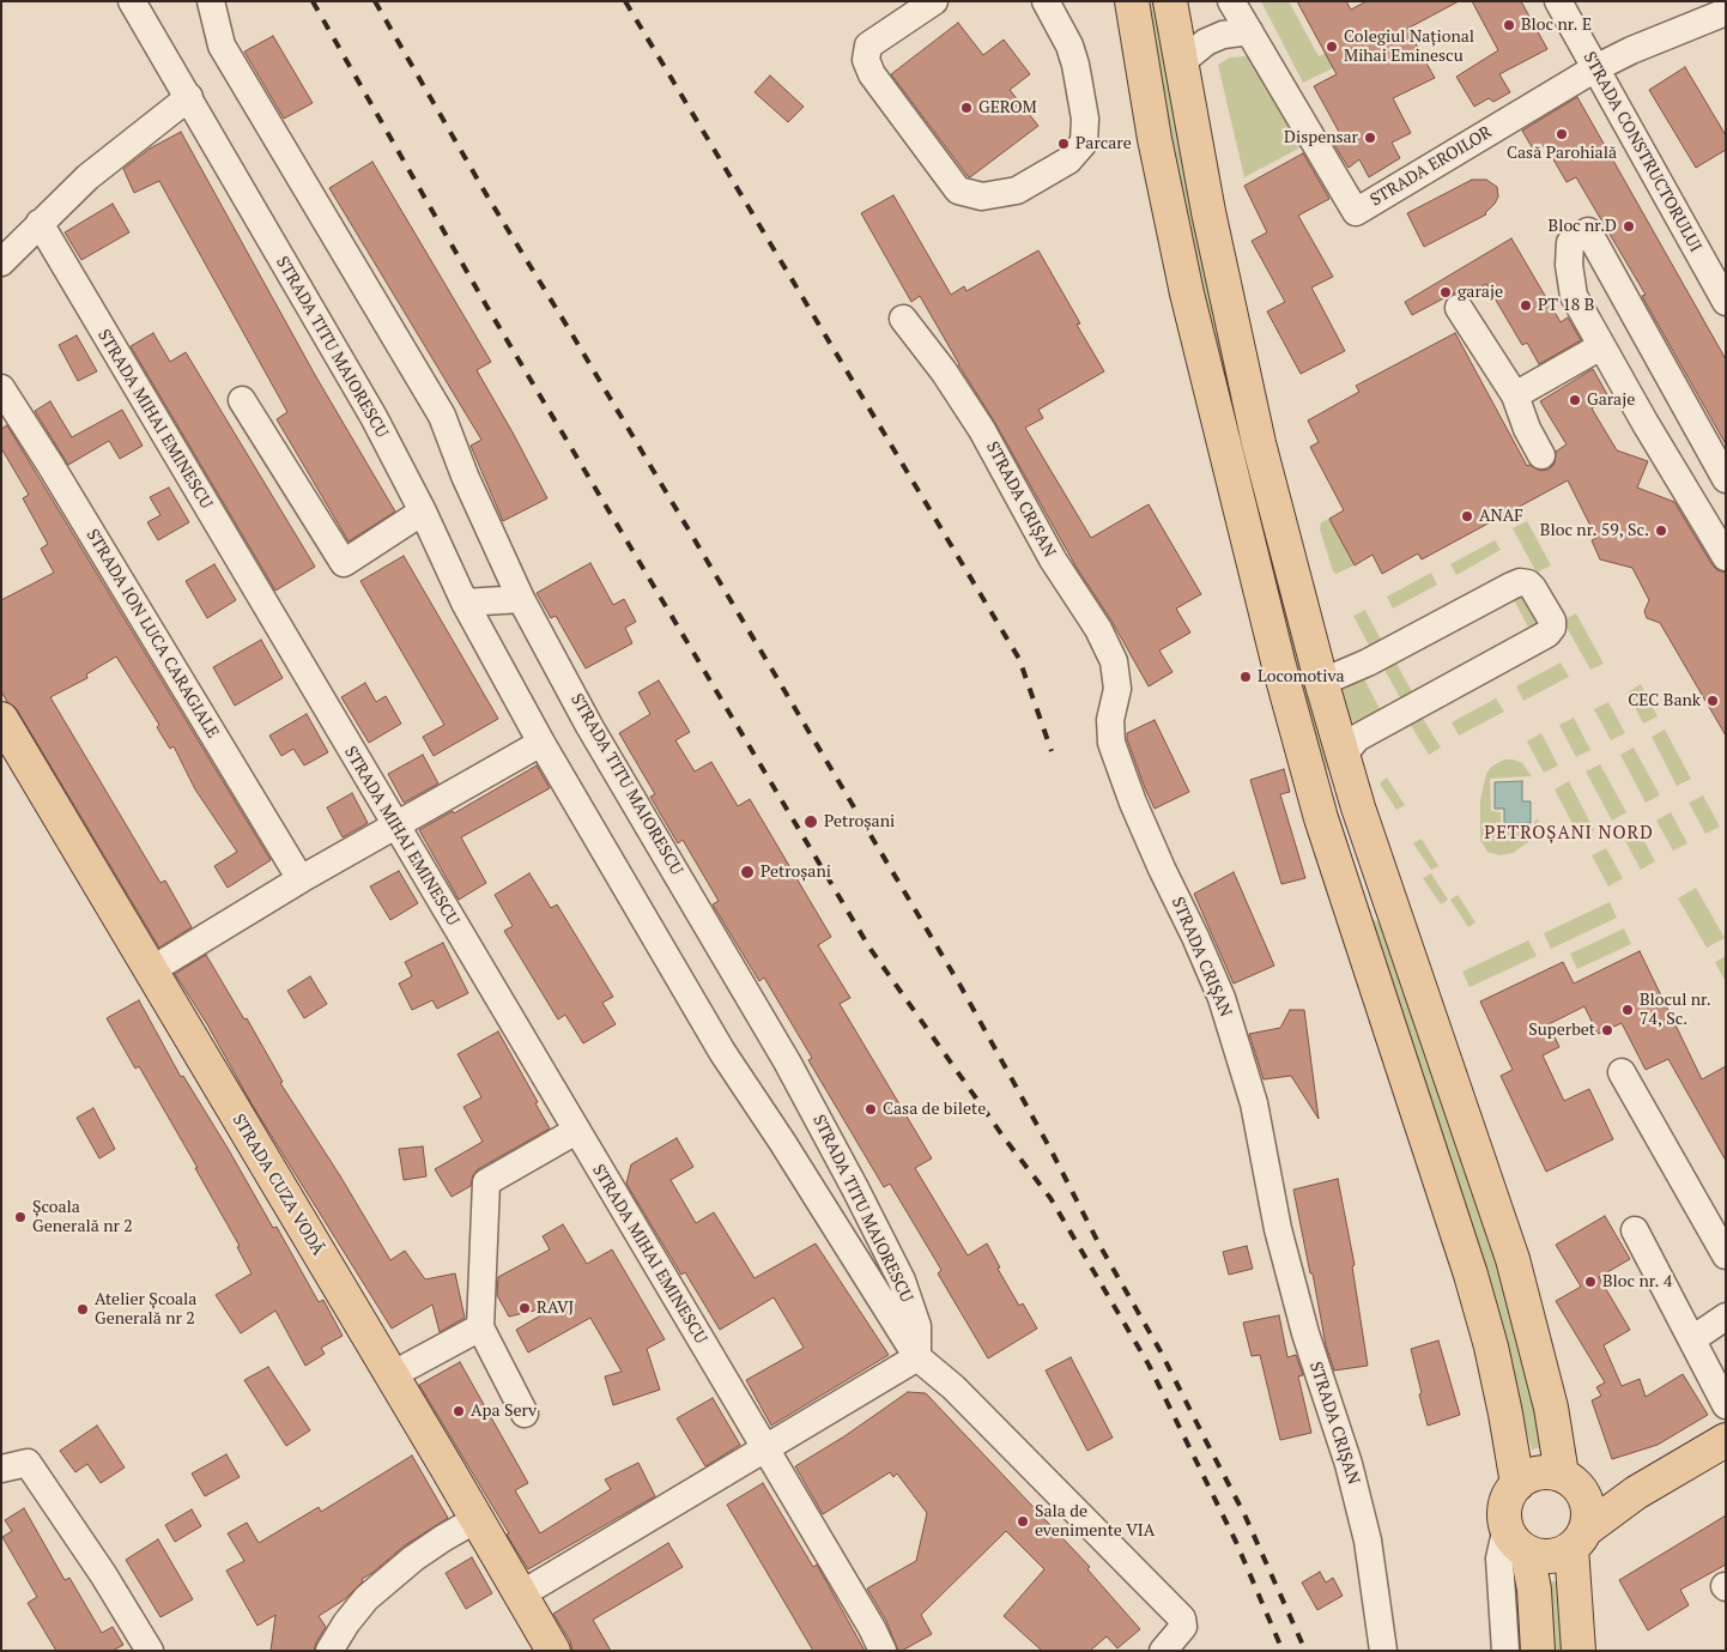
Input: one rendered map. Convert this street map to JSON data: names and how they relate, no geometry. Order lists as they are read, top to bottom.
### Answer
{
  "streets": {
    "main road": ["STRADA CUZA VODĂ"],
    "street": [
      "STRADA CONSTRUCTORULUI",
      "STRADA EROILOR",
      "STRADA TITU MAIORESCU",
      "STRADA MIHAI EMINESCU",
      "STRADA CRIȘAN",
      "STRADA ION LUCA CARAGIALE"
    ]
  },
  "crossings": [
    ["STRADA CONSTRUCTORULUI", "STRADA EROILOR"]
  ],
  "districts": ["PETROȘANI NORD"],
  "places": [
    "Bloc nr. E",
    "Colegiul Național Mihai Eminescu",
    "GEROM",
    "Casă Parohială",
    "Dispensar",
    "Parcare",
    "Bloc nr.D",
    "garaje",
    "PT 18 B",
    "Garaje",
    "ANAF",
    "Bloc nr. 59, Sc.",
    "Locomotiva",
    "CEC Bank",
    "Petroşani",
    "Petroșani",
    "Blocul nr. 74, Sc.",
    "Superbet",
    "Casa de bilete",
    "Școala Generală nr 2",
    "Bloc nr. 4",
    "RAVJ",
    "Atelier Școala Generală nr 2",
    "Apa Serv",
    "Sala de evenimente VIA"
  ]
}
